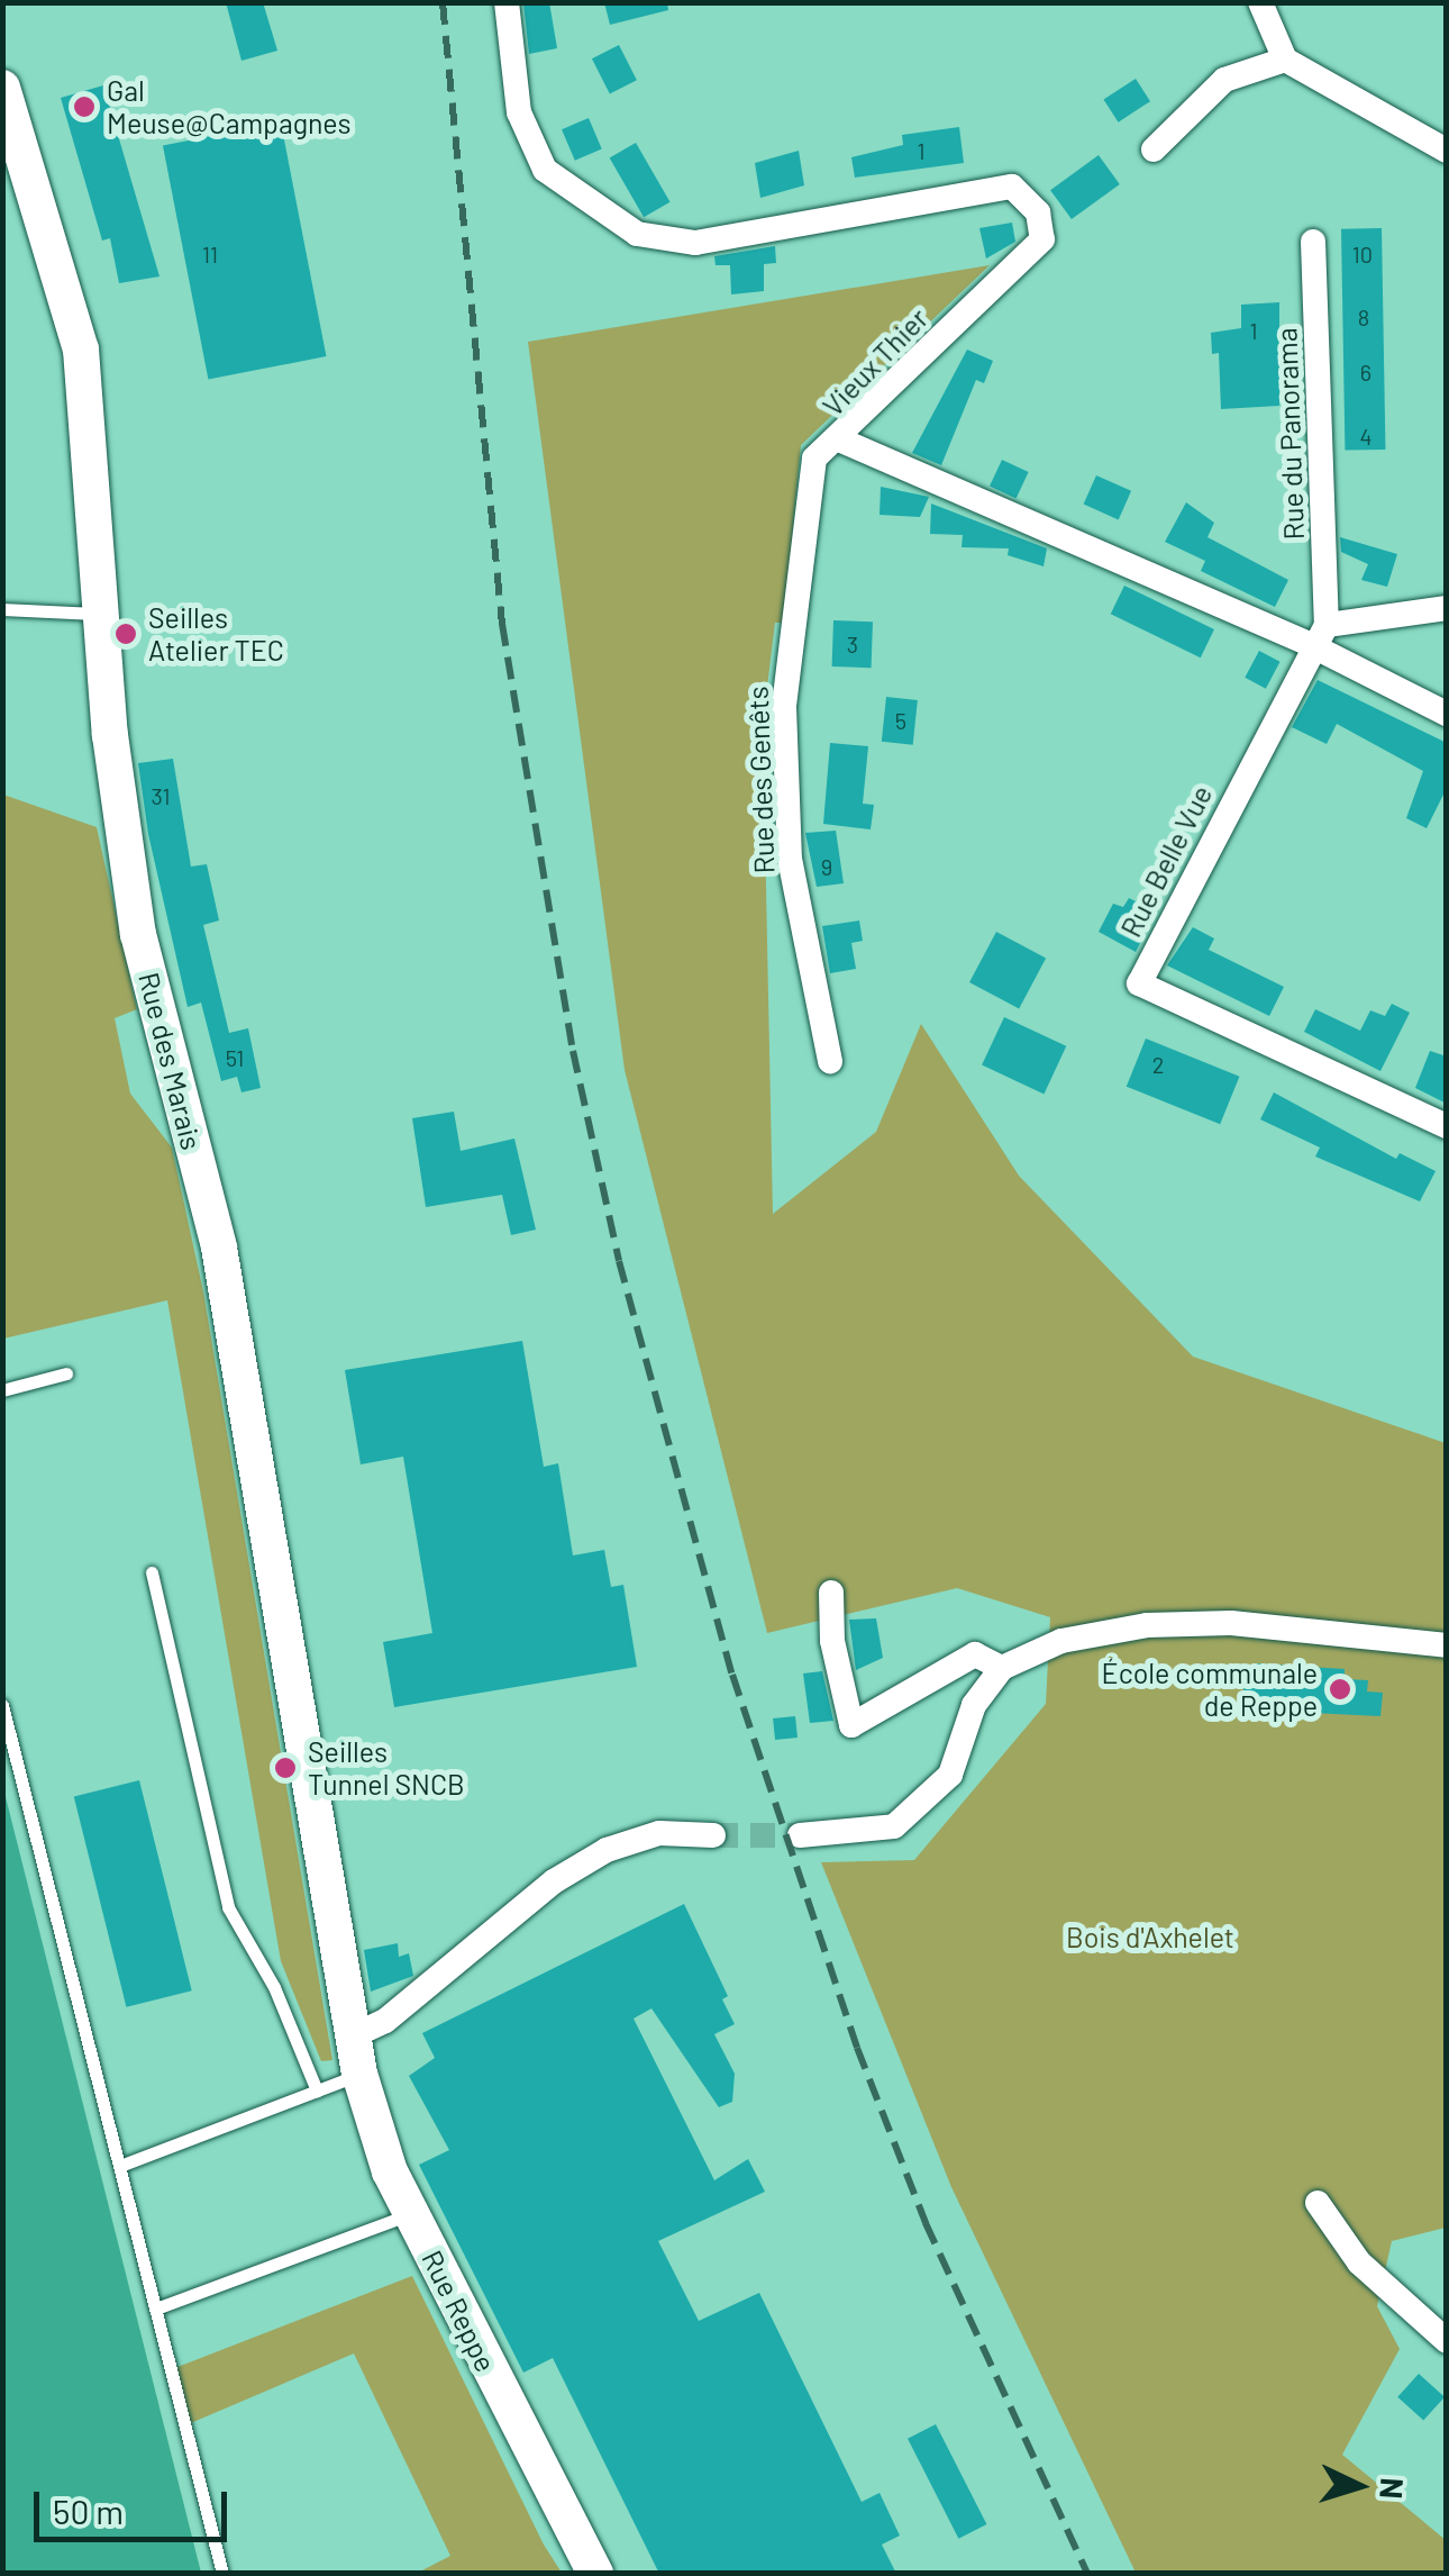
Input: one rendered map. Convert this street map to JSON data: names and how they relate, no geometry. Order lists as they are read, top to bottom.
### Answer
{
  "streets": {
    "main road": ["Rue des Marais", "Rue Reppe"],
    "street": [
      "Vieux Thier",
      "Rue du Panorama",
      "Rue des Genêts",
      "Rue Belle Vue"
    ]
  },
  "crossings": [
    ["Vieux Thier", "Rue du Panorama"],
    ["Vieux Thier", "Rue des Genêts"],
    ["Vieux Thier", "Rue Belle Vue"],
    ["Rue du Panorama", "Rue Belle Vue"],
    ["Rue des Marais", "Rue Reppe"]
  ],
  "parks": ["Bois d'Axhelet"],
  "places": [
    "Gal Meuse@Campagnes",
    "Seilles Atelier TEC",
    "École communale de Reppe",
    "Seilles Tunnel SNCB"
  ],
  "house_numbers": [
    "1",
    "11",
    "10",
    "8",
    "1",
    "6",
    "4",
    "3",
    "5",
    "31",
    "9",
    "51",
    "2"
  ],
  "scale_bar": "50 m",
  "north": "right"
}
